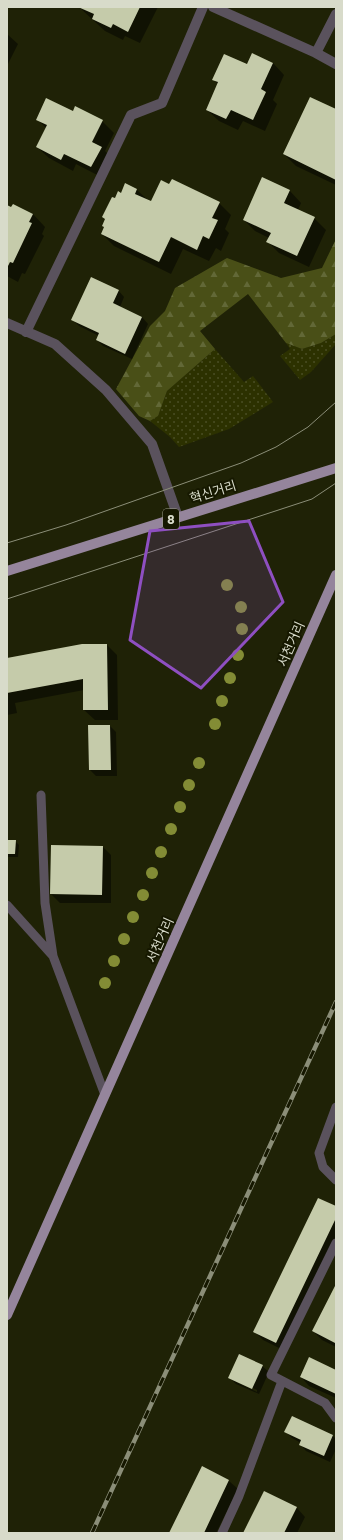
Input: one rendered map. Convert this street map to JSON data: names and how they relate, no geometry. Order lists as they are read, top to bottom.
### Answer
{
  "streets": {
    "main road": ["혁신거리", "8", "서천거리"]
  }
}
